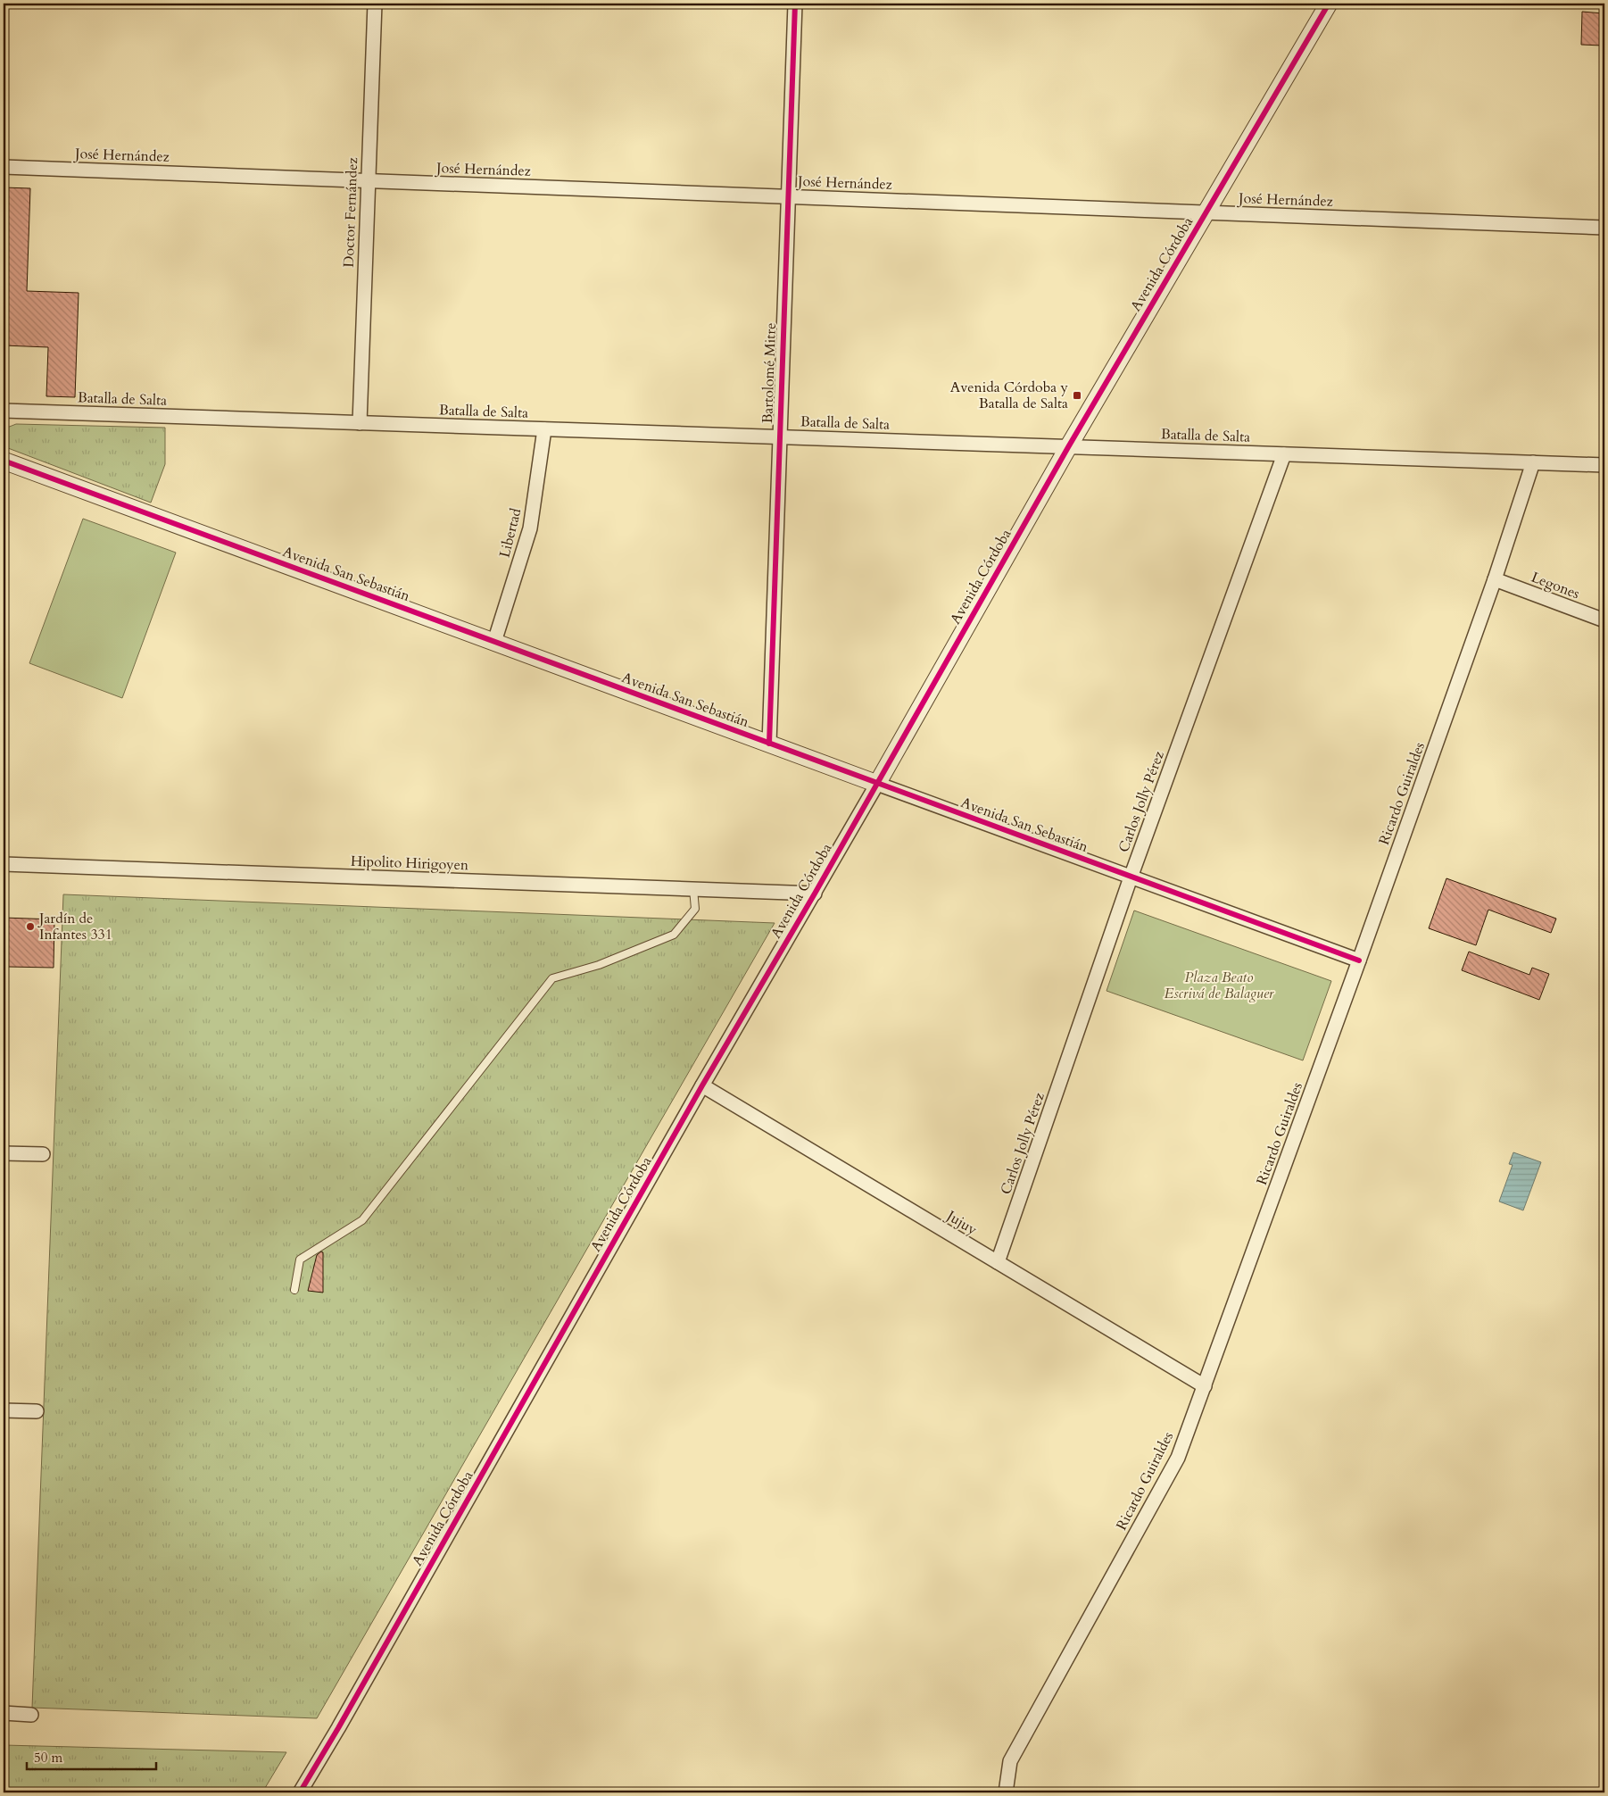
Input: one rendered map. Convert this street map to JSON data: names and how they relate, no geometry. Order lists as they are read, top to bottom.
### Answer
{
  "streets": {
    "street": [
      "José Hernández",
      "Doctor Fernández",
      "Avenida Córdoba",
      "Bartolomé Mitre",
      "Batalla de Salta",
      "Libertad",
      "Avenida San Sebastián",
      "Legones",
      "Ricardo Guiraldes",
      "Carlos Jolly Pérez",
      "Hipolito Hirigoyen",
      "Jujuy"
    ]
  },
  "crossings": [
    ["José Hernández", "Doctor Fernández"],
    ["José Hernández", "Avenida Córdoba"],
    ["José Hernández", "Bartolomé Mitre"],
    ["Doctor Fernández", "Batalla de Salta"],
    ["Avenida Córdoba", "Batalla de Salta"],
    ["Avenida Córdoba", "Avenida San Sebastián"],
    ["Avenida Córdoba", "Hipolito Hirigoyen"],
    ["Avenida Córdoba", "Jujuy"],
    ["Bartolomé Mitre", "Batalla de Salta"],
    ["Bartolomé Mitre", "Avenida San Sebastián"],
    ["Batalla de Salta", "Libertad"],
    ["Batalla de Salta", "Ricardo Guiraldes"],
    ["Batalla de Salta", "Carlos Jolly Pérez"],
    ["Libertad", "Avenida San Sebastián"],
    ["Avenida San Sebastián", "Ricardo Guiraldes"],
    ["Avenida San Sebastián", "Carlos Jolly Pérez"],
    ["Legones", "Ricardo Guiraldes"],
    ["Ricardo Guiraldes", "Jujuy"],
    ["Carlos Jolly Pérez", "Jujuy"]
  ],
  "parks": ["Plaza Beato Escrivá de Balaguer"],
  "places": {
    "transit": ["Avenida Córdoba y Batalla de Salta"],
    "other": ["Jardín de Infantes 331"]
  },
  "scale_bar": "50 m"
}
